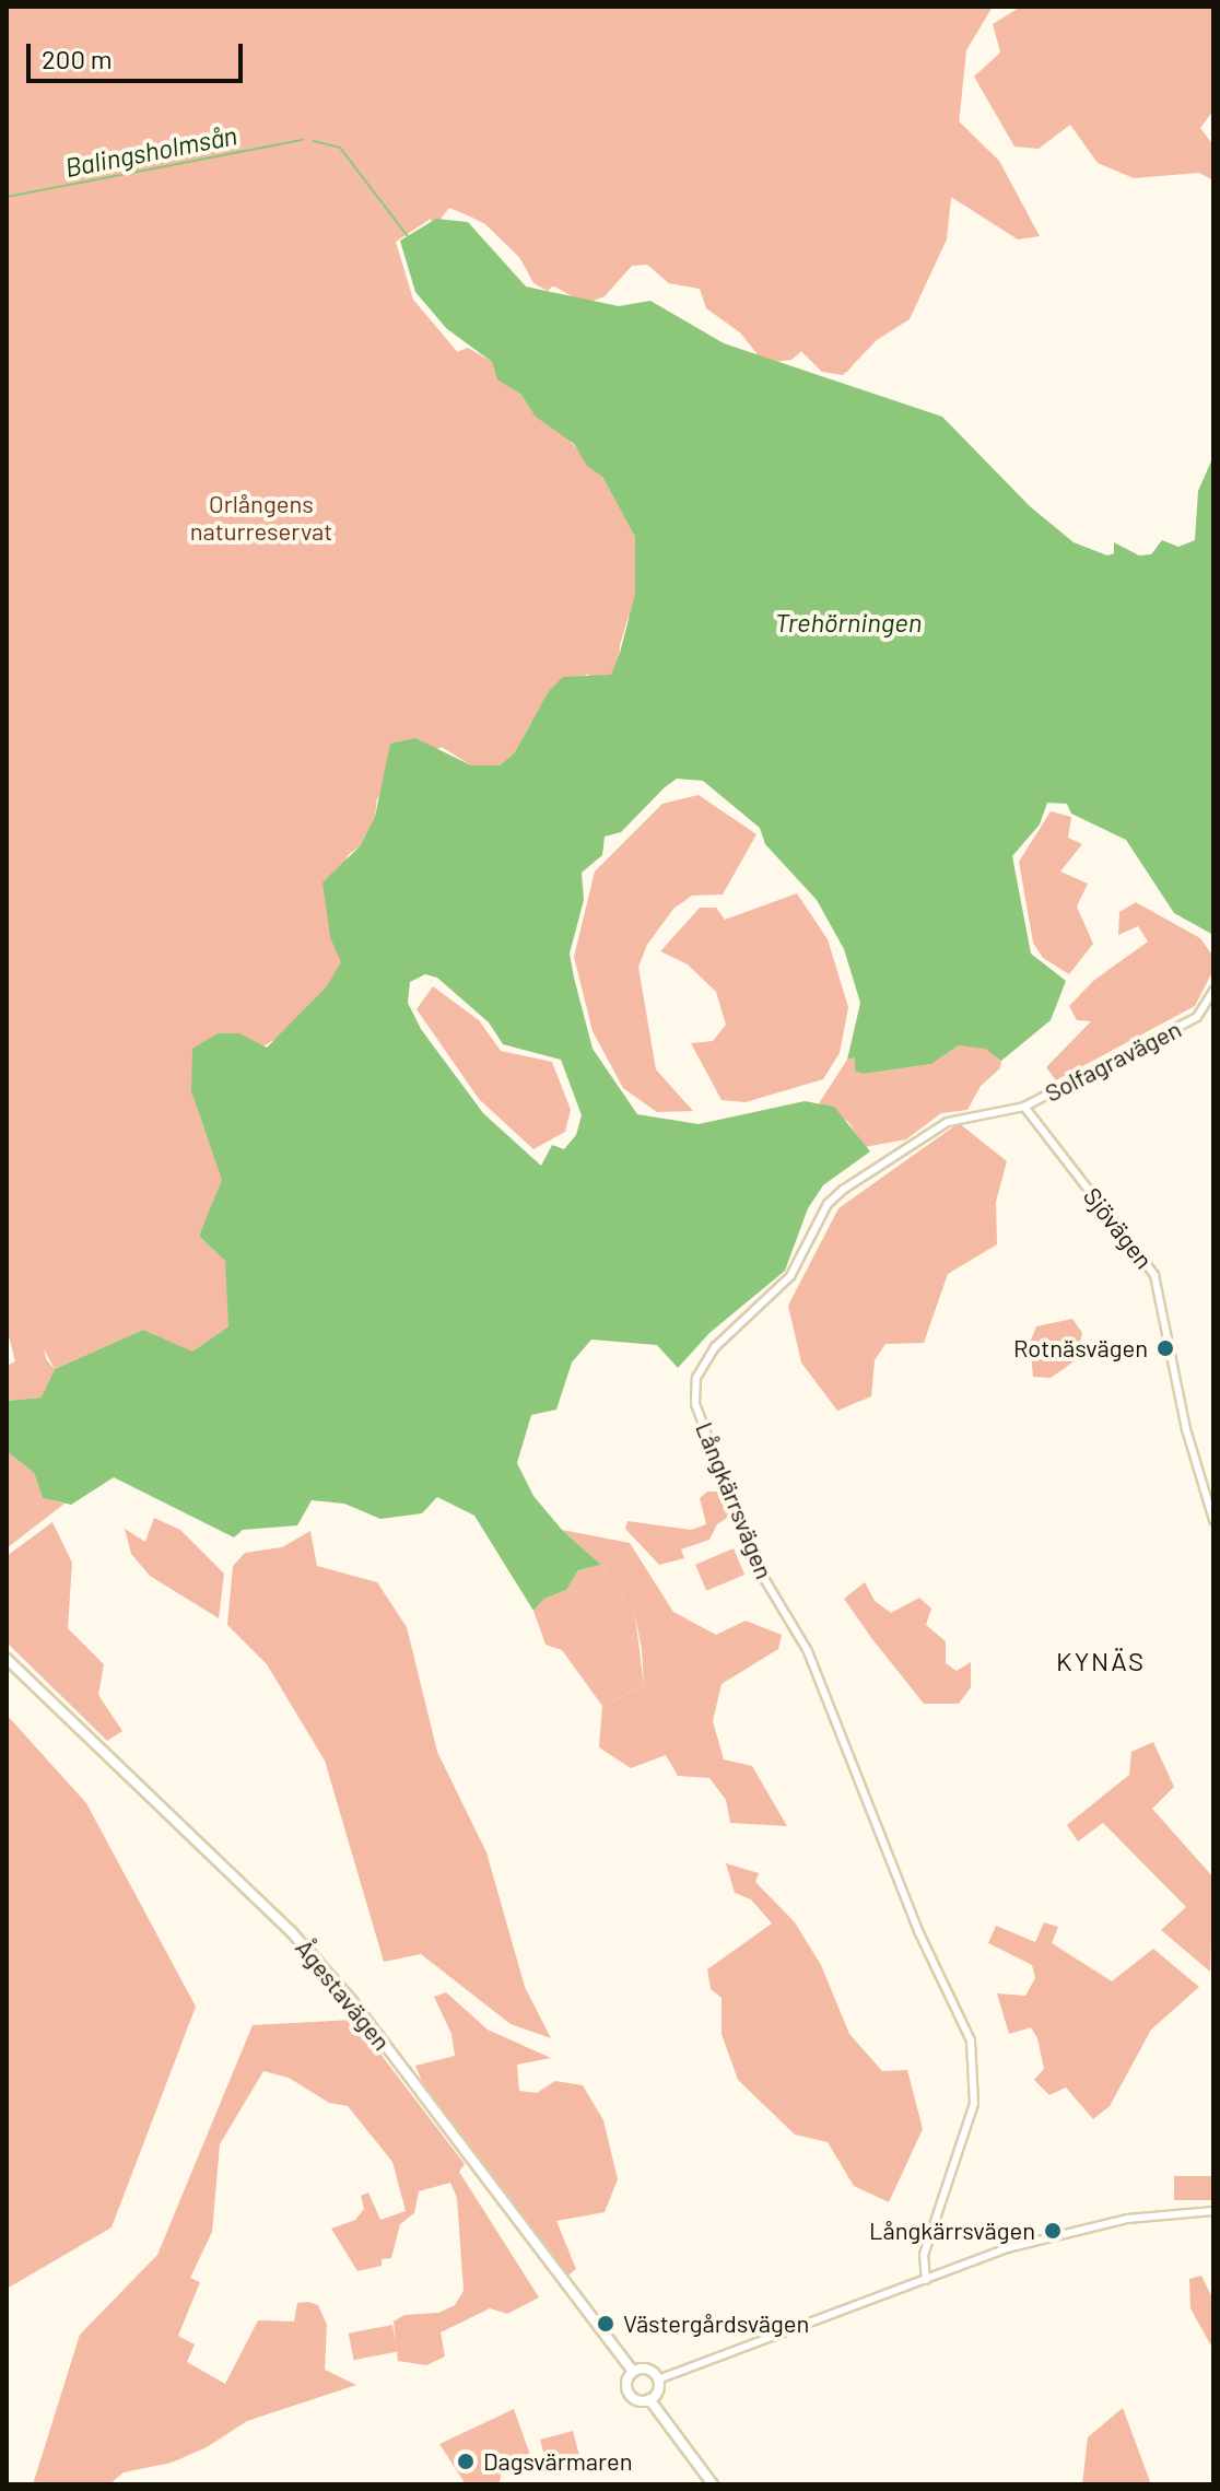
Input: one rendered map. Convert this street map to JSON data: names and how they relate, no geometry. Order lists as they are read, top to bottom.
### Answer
{
  "streets": {
    "main road": ["Ågestavägen"],
    "street": ["Solfagravägen", "Sjövägen", "Långkärrsvägen"]
  },
  "crossings": [
    ["Solfagravägen", "Sjövägen"],
    ["Solfagravägen", "Långkärrsvägen"]
  ],
  "districts": ["KYNÄS"],
  "water": ["Balingsholmsån", "Trehörningen"],
  "parks": ["Orlångens naturreservat"],
  "places": [
    "Rotnäsvägen",
    "Långkärrsvägen",
    "Västergårdsvägen",
    "Dagsvärmaren"
  ],
  "scale_bar": "200 m"
}
